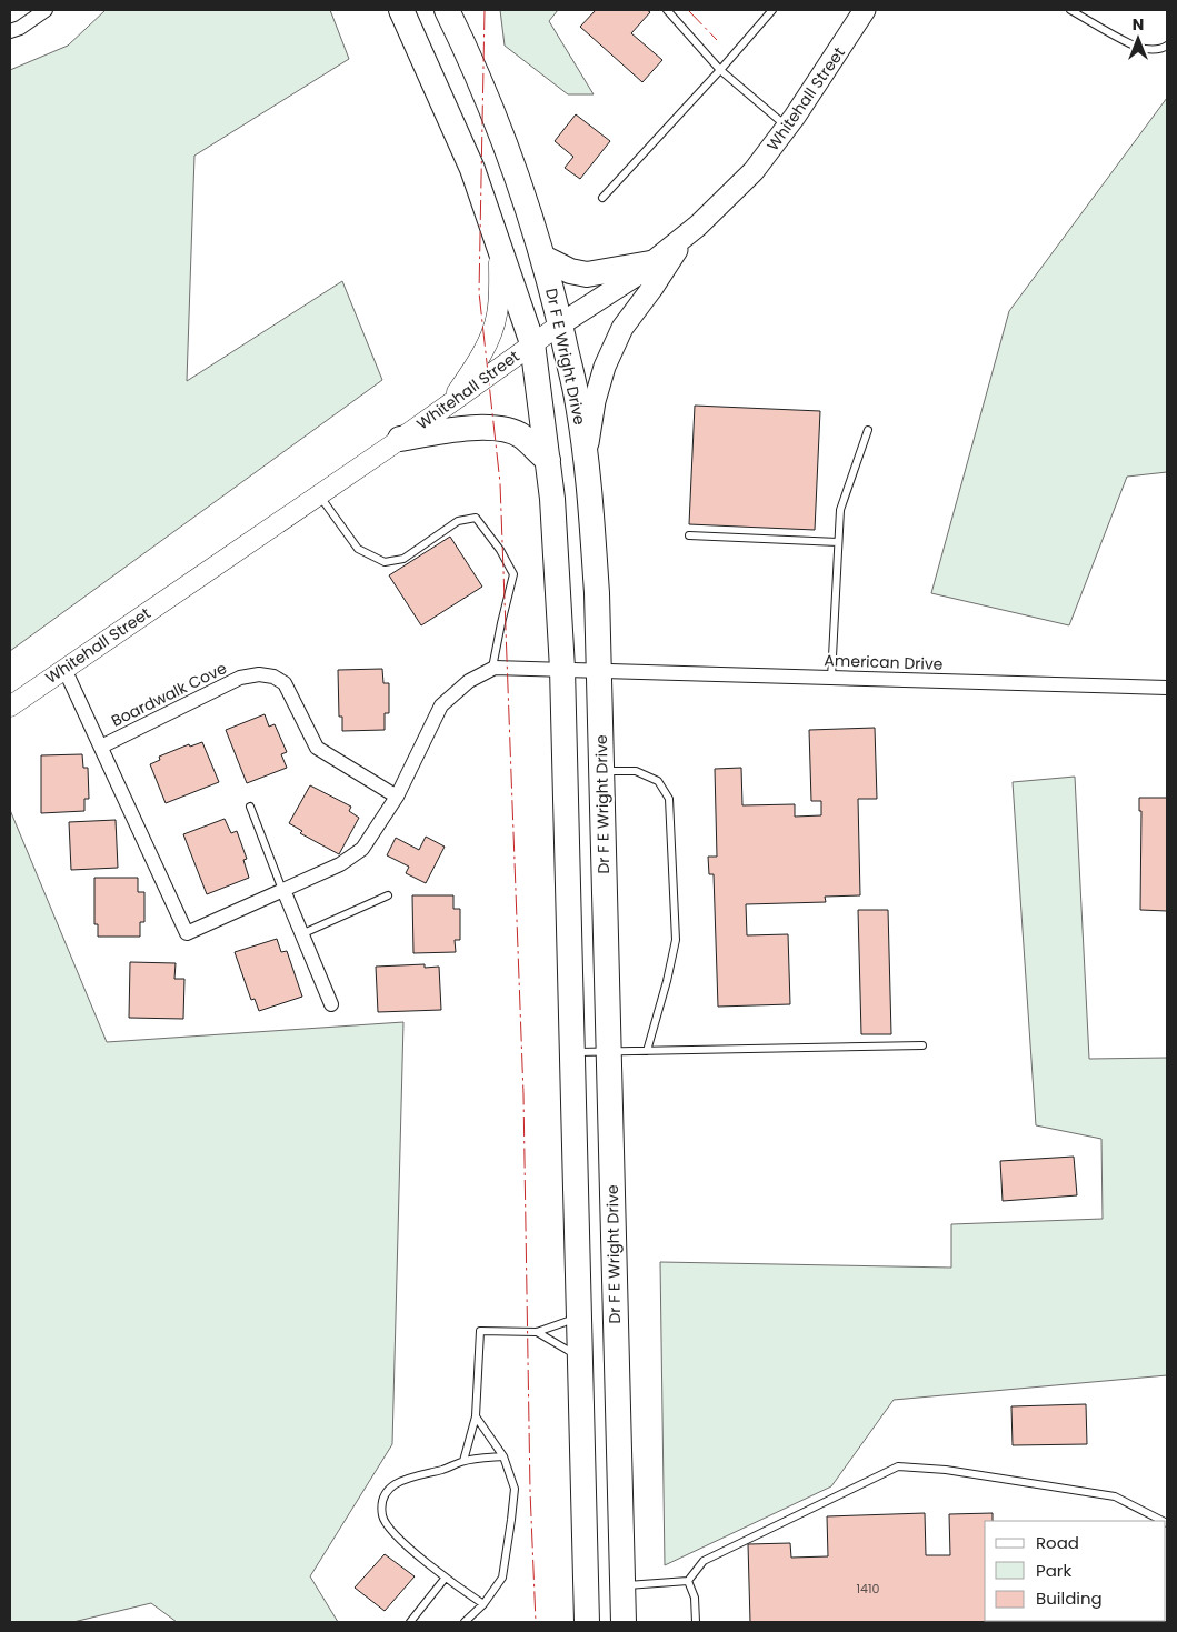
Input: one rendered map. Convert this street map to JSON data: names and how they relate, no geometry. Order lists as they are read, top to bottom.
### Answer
{
  "streets": {
    "highway": ["Dr F E Wright Drive"],
    "main road": ["Whitehall Street"],
    "street": ["American Drive", "Boardwalk Cove"]
  },
  "crossings": [
    ["Whitehall Street", "Dr F E Wright Drive"],
    ["Whitehall Street", "Boardwalk Cove"],
    ["Dr F E Wright Drive", "American Drive"],
    ["Dr F E Wright Drive", "Boardwalk Cove"],
    ["American Drive", "Boardwalk Cove"]
  ],
  "house_numbers": ["1410"],
  "legend": ["Road", "Park", "Building"],
  "north": "top"
}
